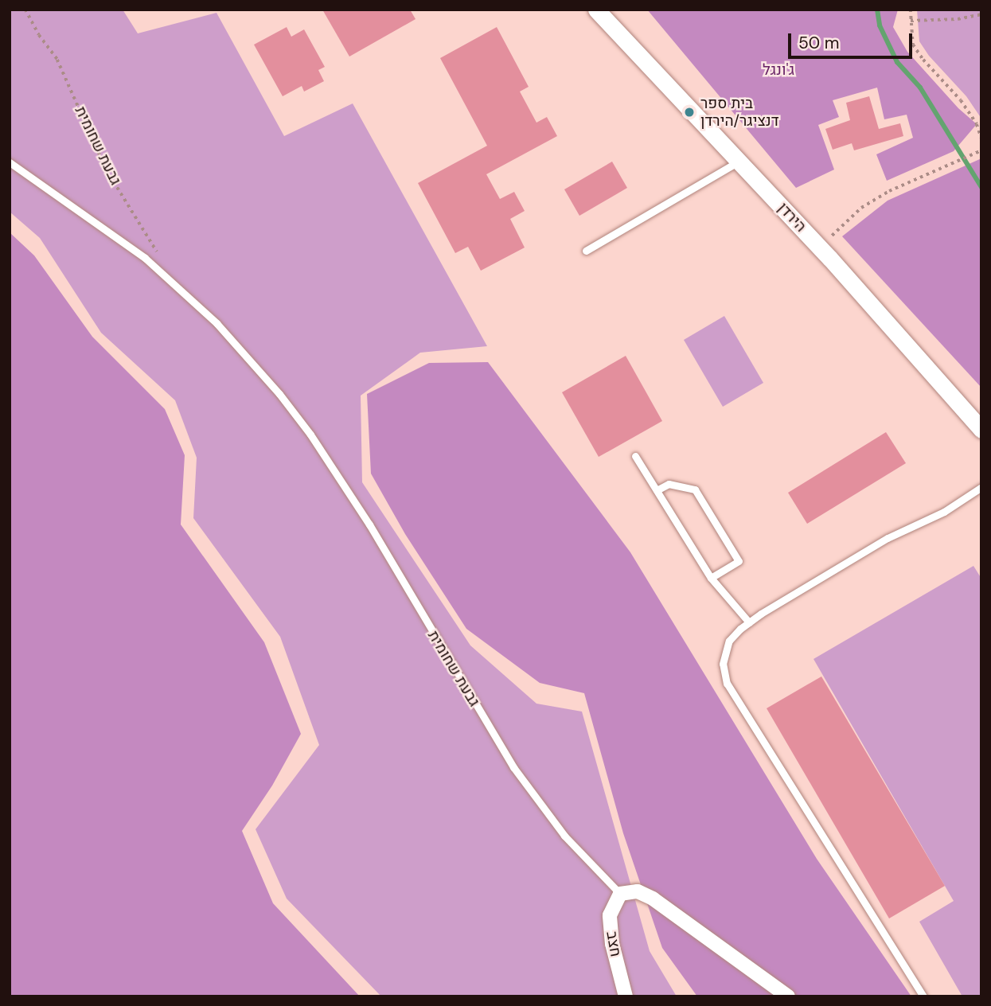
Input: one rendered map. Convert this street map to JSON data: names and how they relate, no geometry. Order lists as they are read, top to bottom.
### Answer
{
  "streets": {
    "street": ["הירדן", "חצב"],
    "lane": ["גבעת שחומית"]
  },
  "crossings": [
    ["גבעת שחומית", "חצב"]
  ],
  "parks": ["ג'ונגל"],
  "places": ["בית ספר דנציגר/הירדן"],
  "scale_bar": "50 m"
}
